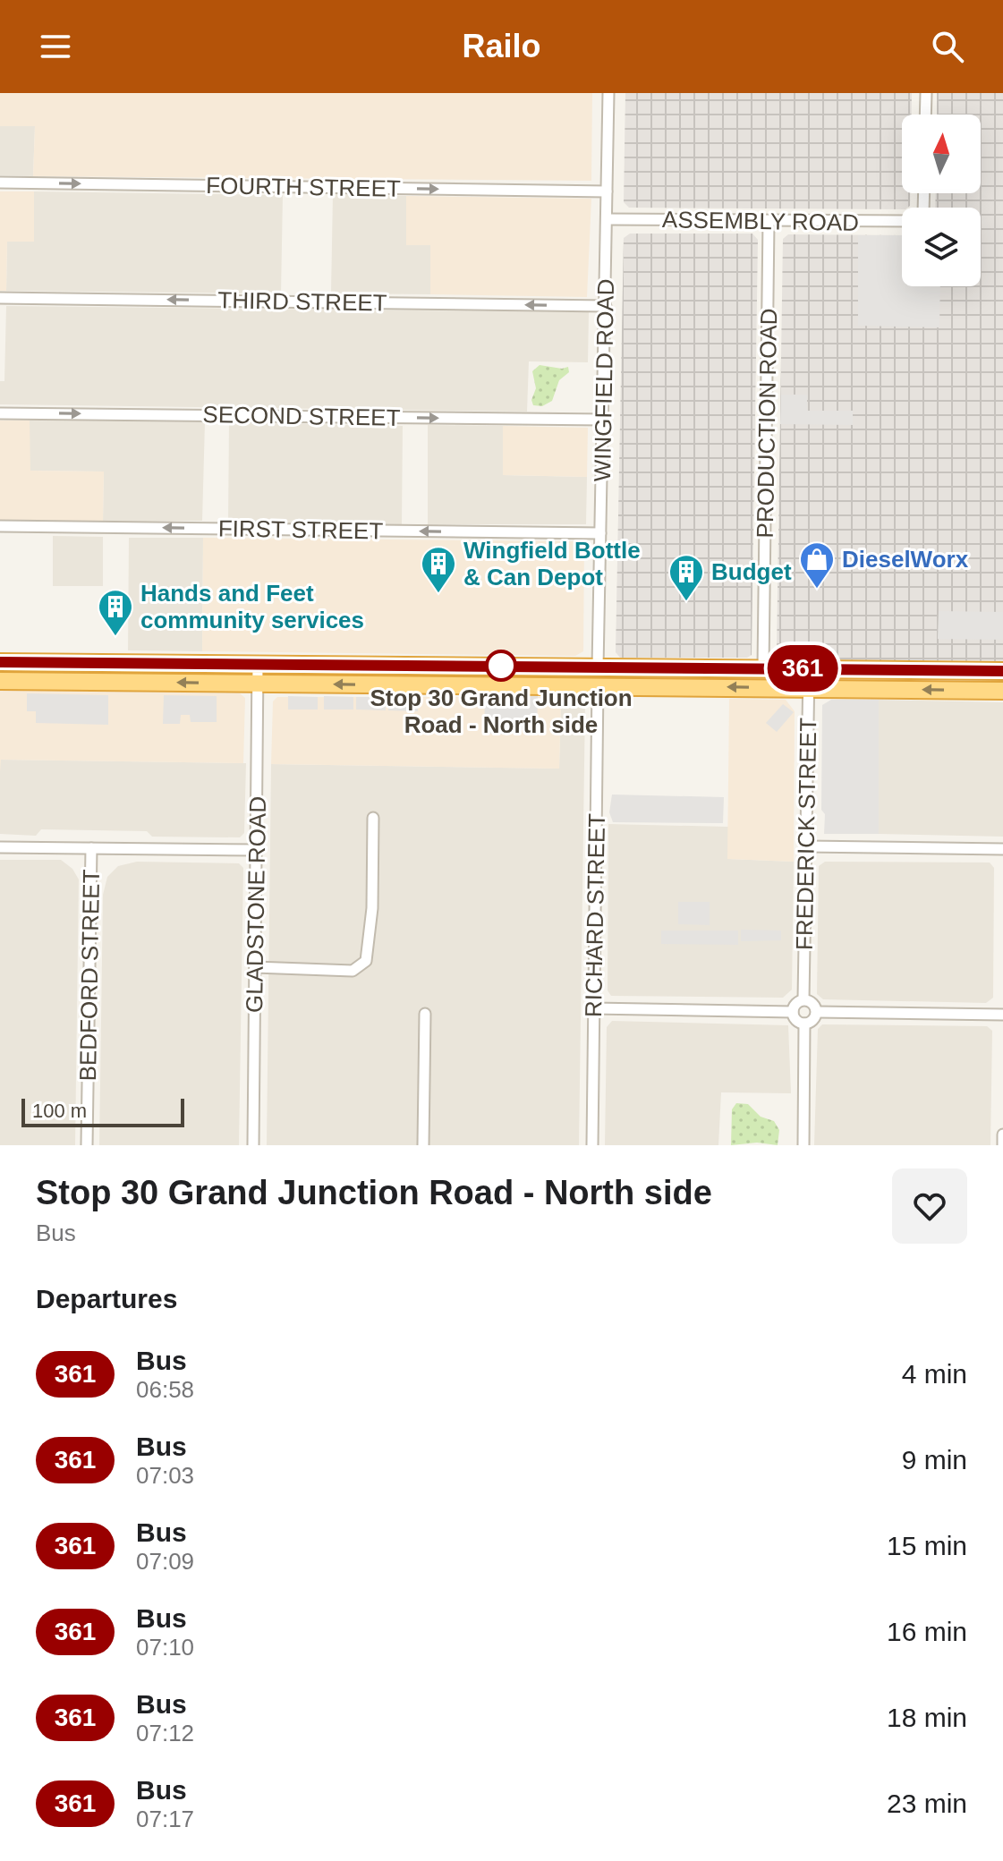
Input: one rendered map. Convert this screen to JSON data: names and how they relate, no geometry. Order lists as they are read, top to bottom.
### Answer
{
  "streets": {
    "street": [
      "FOURTH STREET",
      "ASSEMBLY ROAD",
      "THIRD STREET",
      "WINGFIELD ROAD",
      "SECOND STREET",
      "PRODUCTION ROAD",
      "FIRST STREET",
      "FREDERICK STREET",
      "GLADSTONE ROAD",
      "RICHARD STREET",
      "BEDFORD STREET"
    ]
  },
  "crossings": [
    ["FOURTH STREET", "WINGFIELD ROAD"],
    ["ASSEMBLY ROAD", "WINGFIELD ROAD"],
    ["ASSEMBLY ROAD", "PRODUCTION ROAD"],
    ["THIRD STREET", "WINGFIELD ROAD"],
    ["WINGFIELD ROAD", "SECOND STREET"],
    ["WINGFIELD ROAD", "FIRST STREET"],
    ["WINGFIELD ROAD", "RICHARD STREET"]
  ],
  "one_way": [
    "FOURTH STREET",
    "THIRD STREET",
    "SECOND STREET",
    "FIRST STREET"
  ],
  "places": {
    "shop": ["DieselWorx"],
    "building": ["Wingfield Bottle & Can Depot", "Budget", "Hands and Feet community services"],
    "other": ["Stop 30 Grand Junction Road - North side"]
  },
  "lines": ["bus line 361"],
  "scale_bar": "100 m",
  "north": "top",
  "page": {
    "header": "Railo",
    "on_map": "361",
    "scale": "100 m",
    "heading": [
      ["Stop 30 Grand Junction Road - North side", "Bus"],
      "Departures"
    ],
    "list": [
      {
        "mark": "361",
        "name": "Bus",
        "note": "06:58",
        "value": "4 min"
      },
      {
        "mark": "361",
        "name": "Bus",
        "note": "07:03",
        "value": "9 min"
      },
      {
        "mark": "361",
        "name": "Bus",
        "note": "07:09",
        "value": "15 min"
      },
      {
        "mark": "361",
        "name": "Bus",
        "note": "07:10",
        "value": "16 min"
      },
      {
        "mark": "361",
        "name": "Bus",
        "note": "07:12",
        "value": "18 min"
      },
      {
        "mark": "361",
        "name": "Bus",
        "note": "07:17",
        "value": "23 min"
      }
    ]
  }
}
